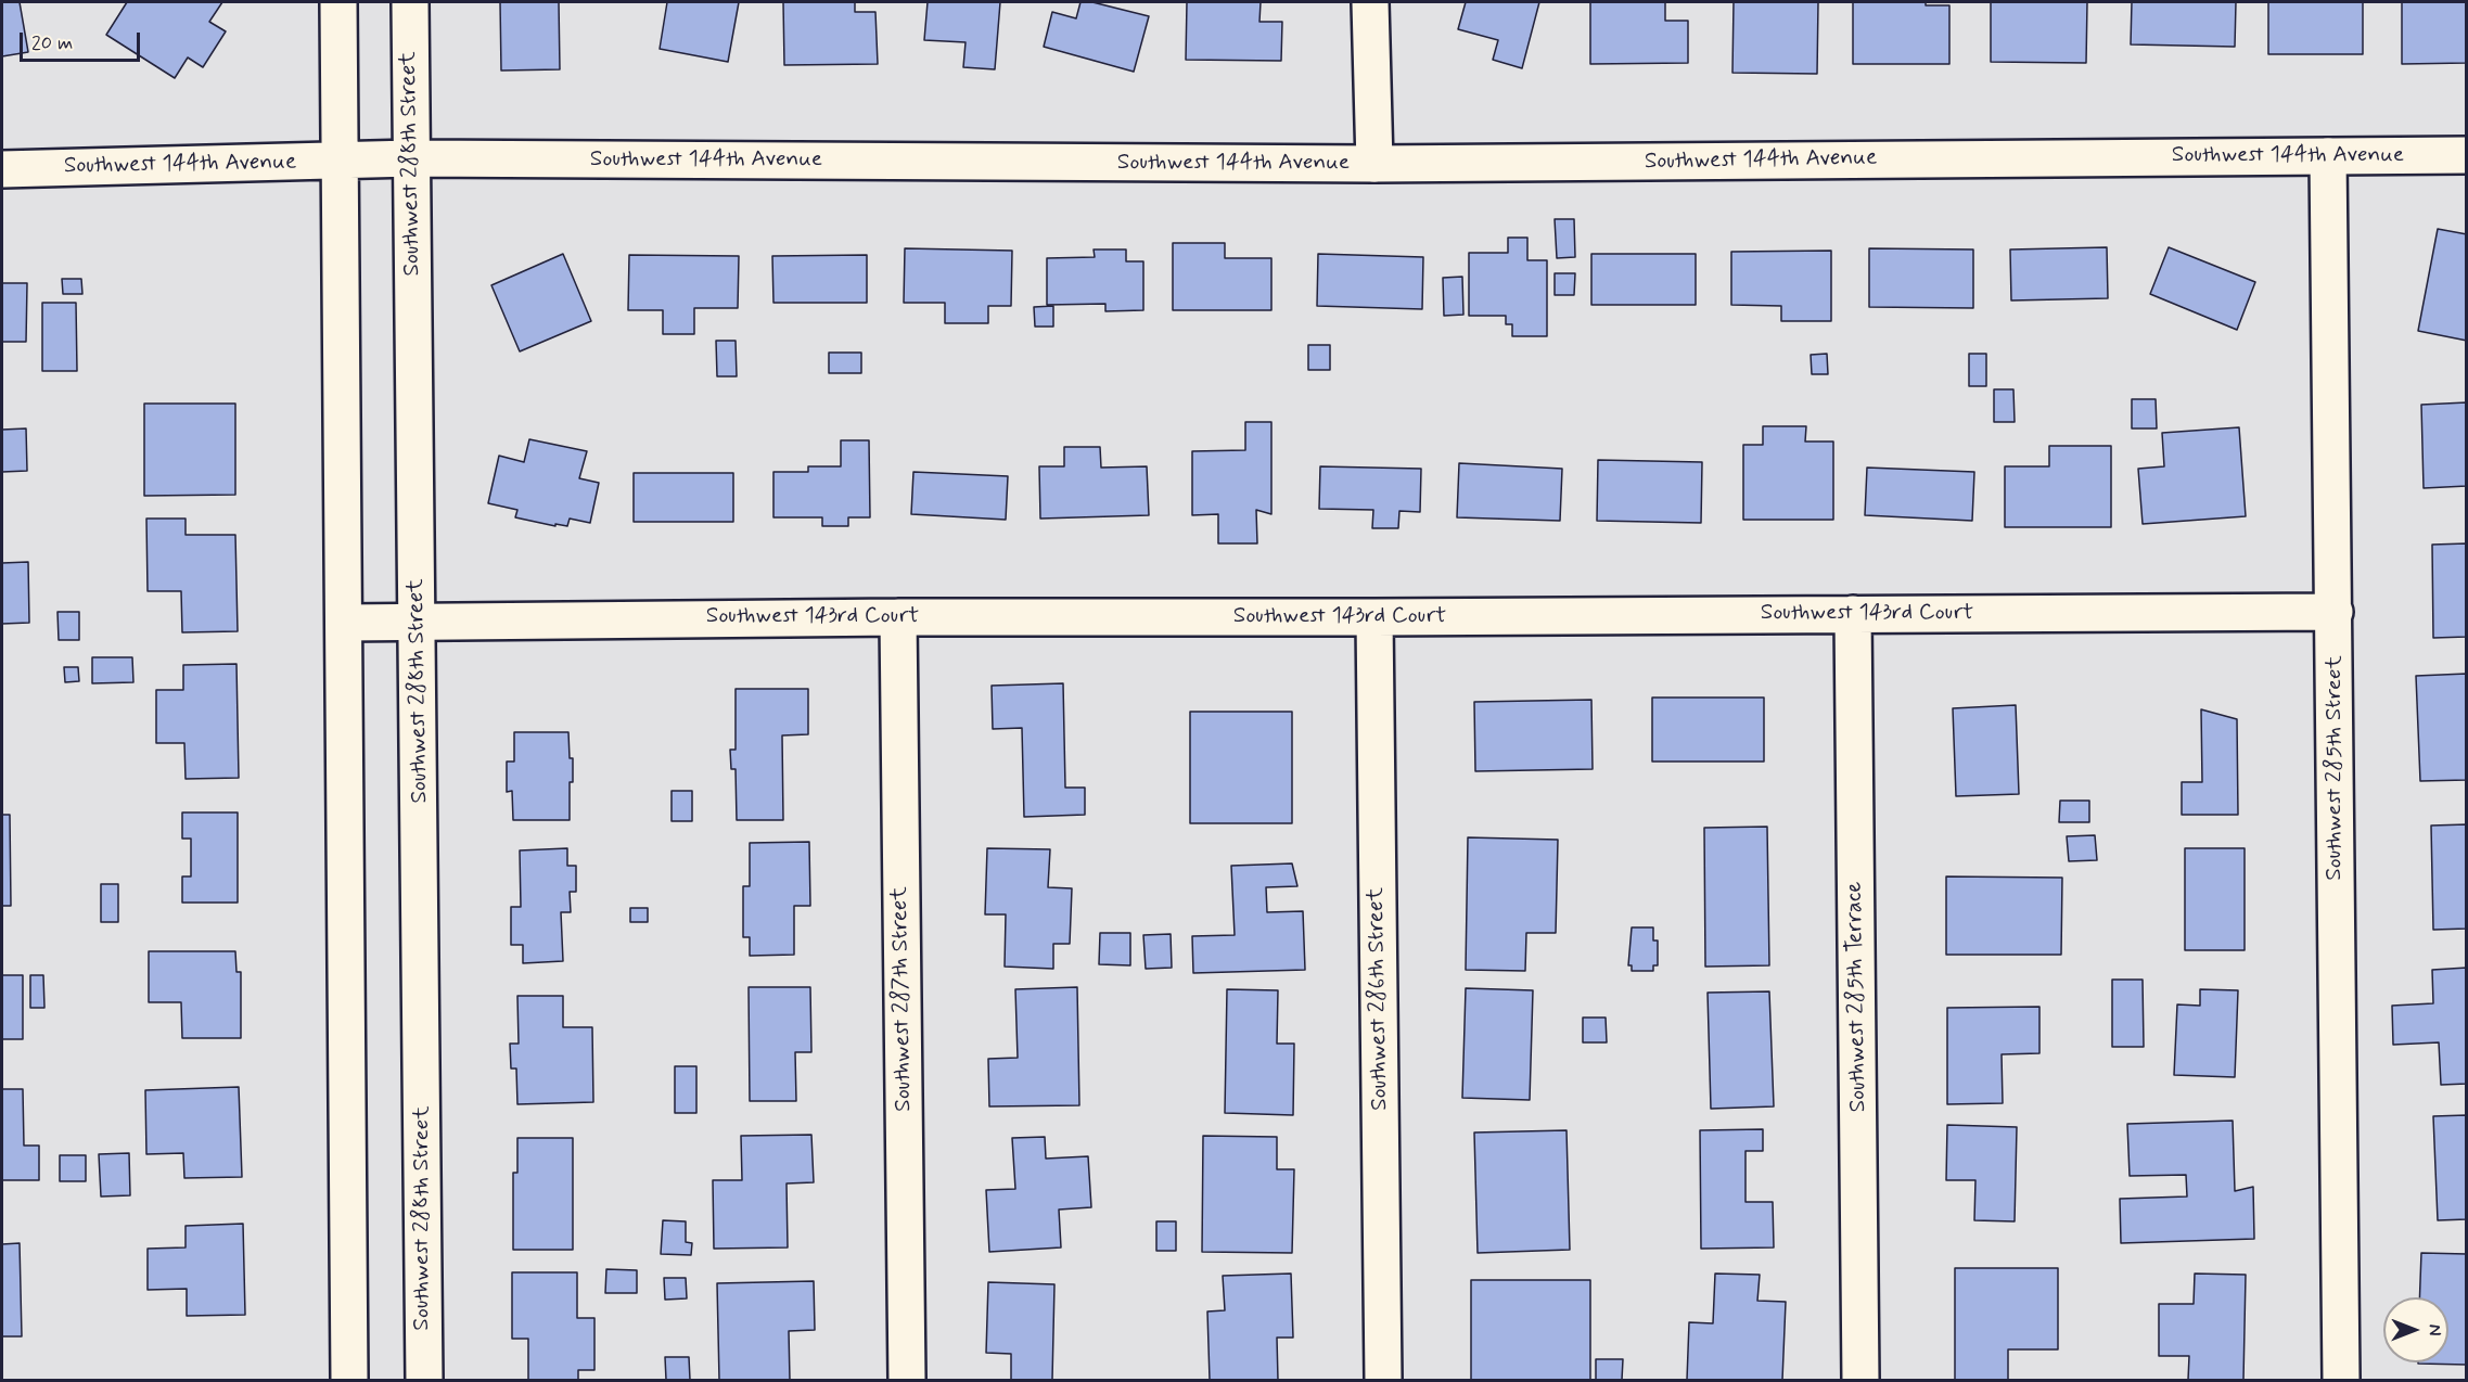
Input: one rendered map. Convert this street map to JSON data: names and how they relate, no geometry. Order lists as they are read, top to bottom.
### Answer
{
  "streets": {
    "street": [
      "Southwest 144th Avenue",
      "Southwest 288th Street",
      "Southwest 143rd Court",
      "Southwest 285th Street",
      "Southwest 285th Terrace",
      "Southwest 287th Street",
      "Southwest 286th Street"
    ]
  },
  "crossings": [
    ["Southwest 144th Avenue", "Southwest 288th Street"],
    ["Southwest 144th Avenue", "Southwest 285th Street"],
    ["Southwest 288th Street", "Southwest 143rd Court"],
    ["Southwest 143rd Court", "Southwest 285th Street"],
    ["Southwest 143rd Court", "Southwest 285th Terrace"],
    ["Southwest 143rd Court", "Southwest 287th Street"],
    ["Southwest 143rd Court", "Southwest 286th Street"]
  ],
  "scale_bar": "20 m",
  "north": "right"
}
